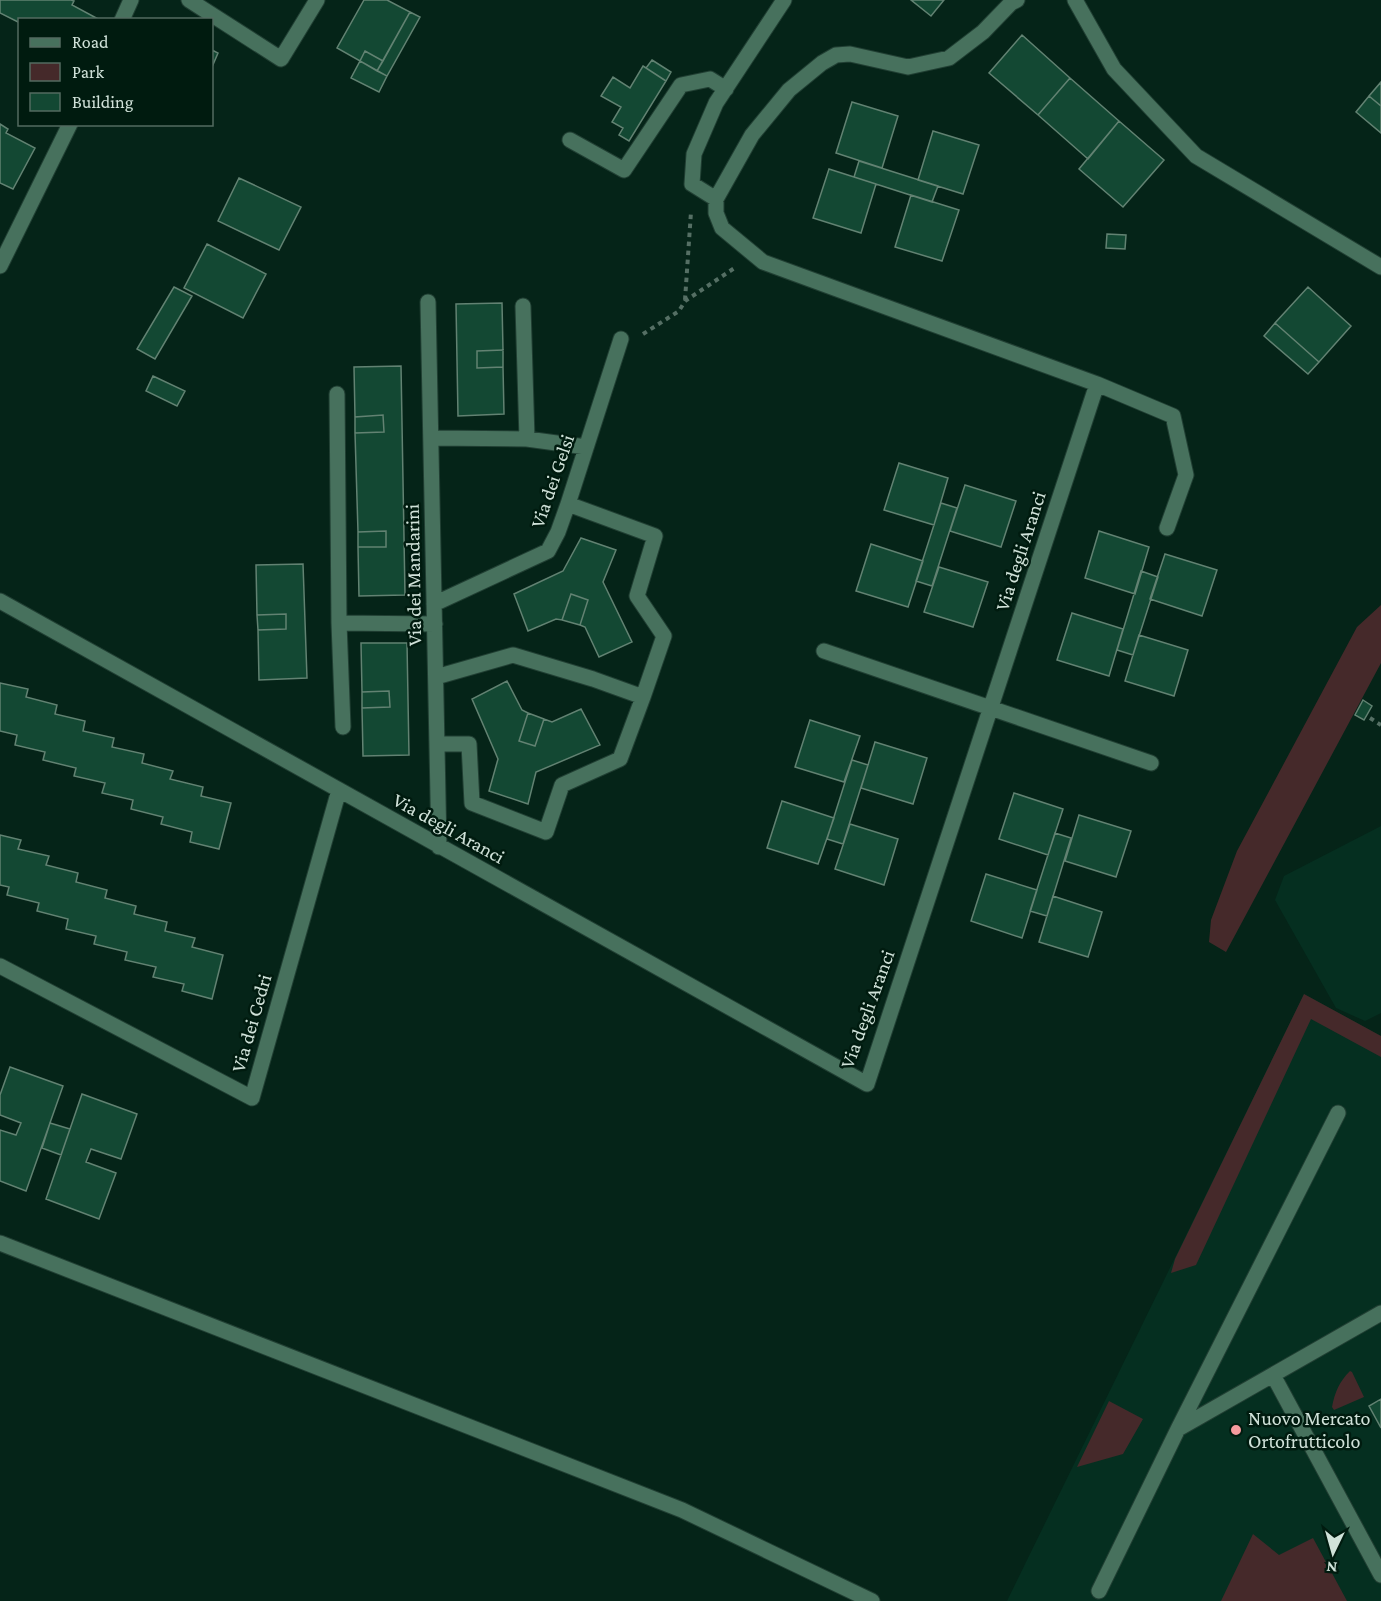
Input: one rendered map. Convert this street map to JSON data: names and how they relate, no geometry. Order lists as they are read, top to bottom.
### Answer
{
  "streets": {
    "street": [
      "Via dei Gelsi",
      "Via degli Aranci",
      "Via dei Mandarini",
      "Via dei Cedri"
    ]
  },
  "crossings": [
    ["Via dei Gelsi", "Via dei Mandarini"],
    ["Via degli Aranci", "Via dei Mandarini"],
    ["Via degli Aranci", "Via dei Cedri"]
  ],
  "places": ["Nuovo Mercato Ortofrutticolo"],
  "legend": ["Road", "Park", "Building"],
  "north": "bottom"
}
